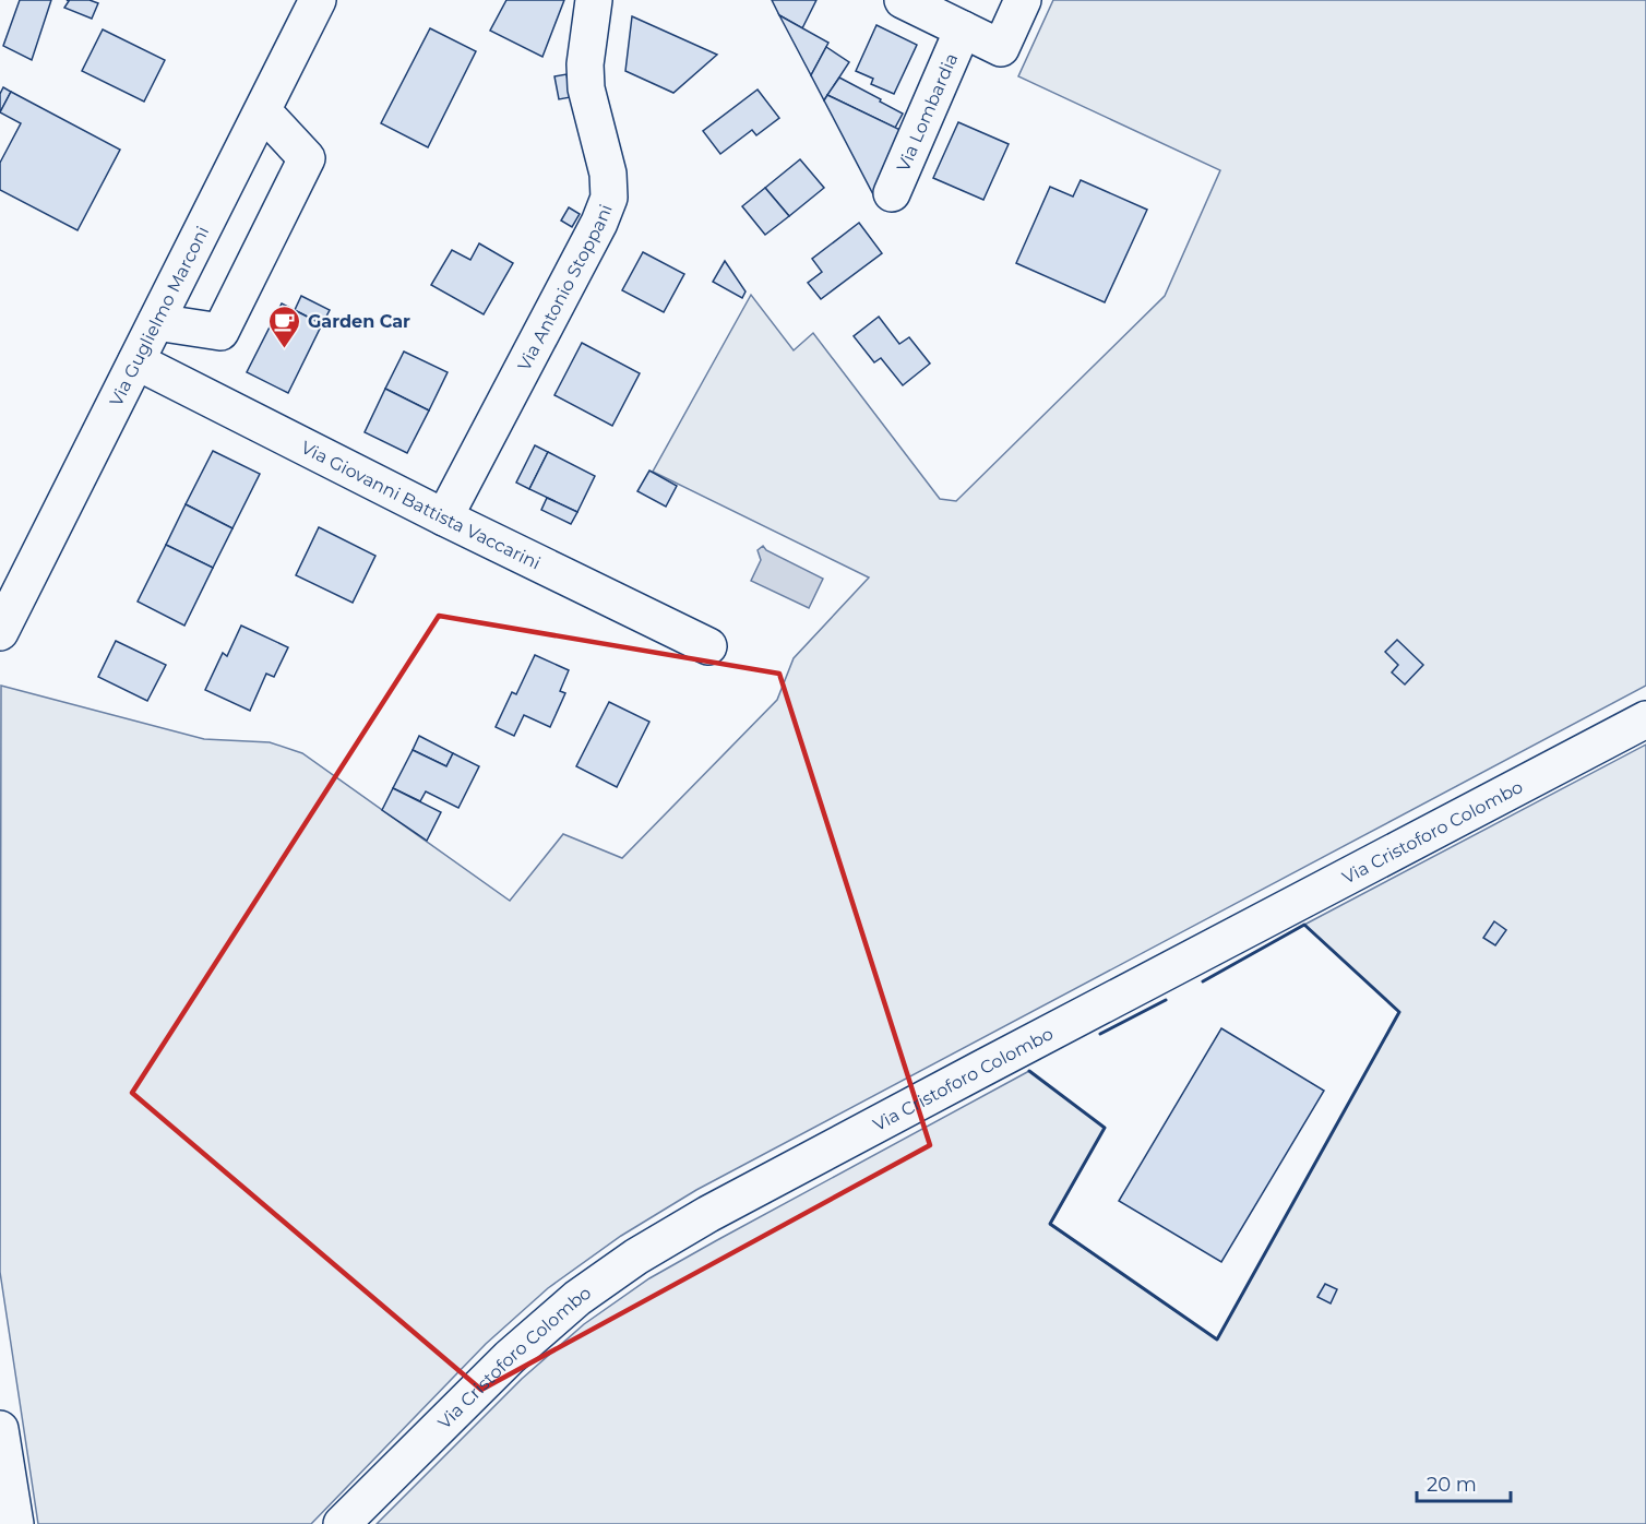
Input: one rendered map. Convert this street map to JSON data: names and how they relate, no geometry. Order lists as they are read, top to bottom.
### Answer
{
  "streets": {
    "main road": [
      "Via Lombardia",
      "Via Antonio Stoppani",
      "Via Guglielmo Marconi",
      "Via Giovanni Battista Vaccarini",
      "Via Cristoforo Colombo"
    ]
  },
  "crossings": [
    ["Via Antonio Stoppani", "Via Giovanni Battista Vaccarini"],
    ["Via Guglielmo Marconi", "Via Giovanni Battista Vaccarini"]
  ],
  "places": {
    "cafe": ["Garden Car"]
  },
  "scale_bar": "20 m"
}
